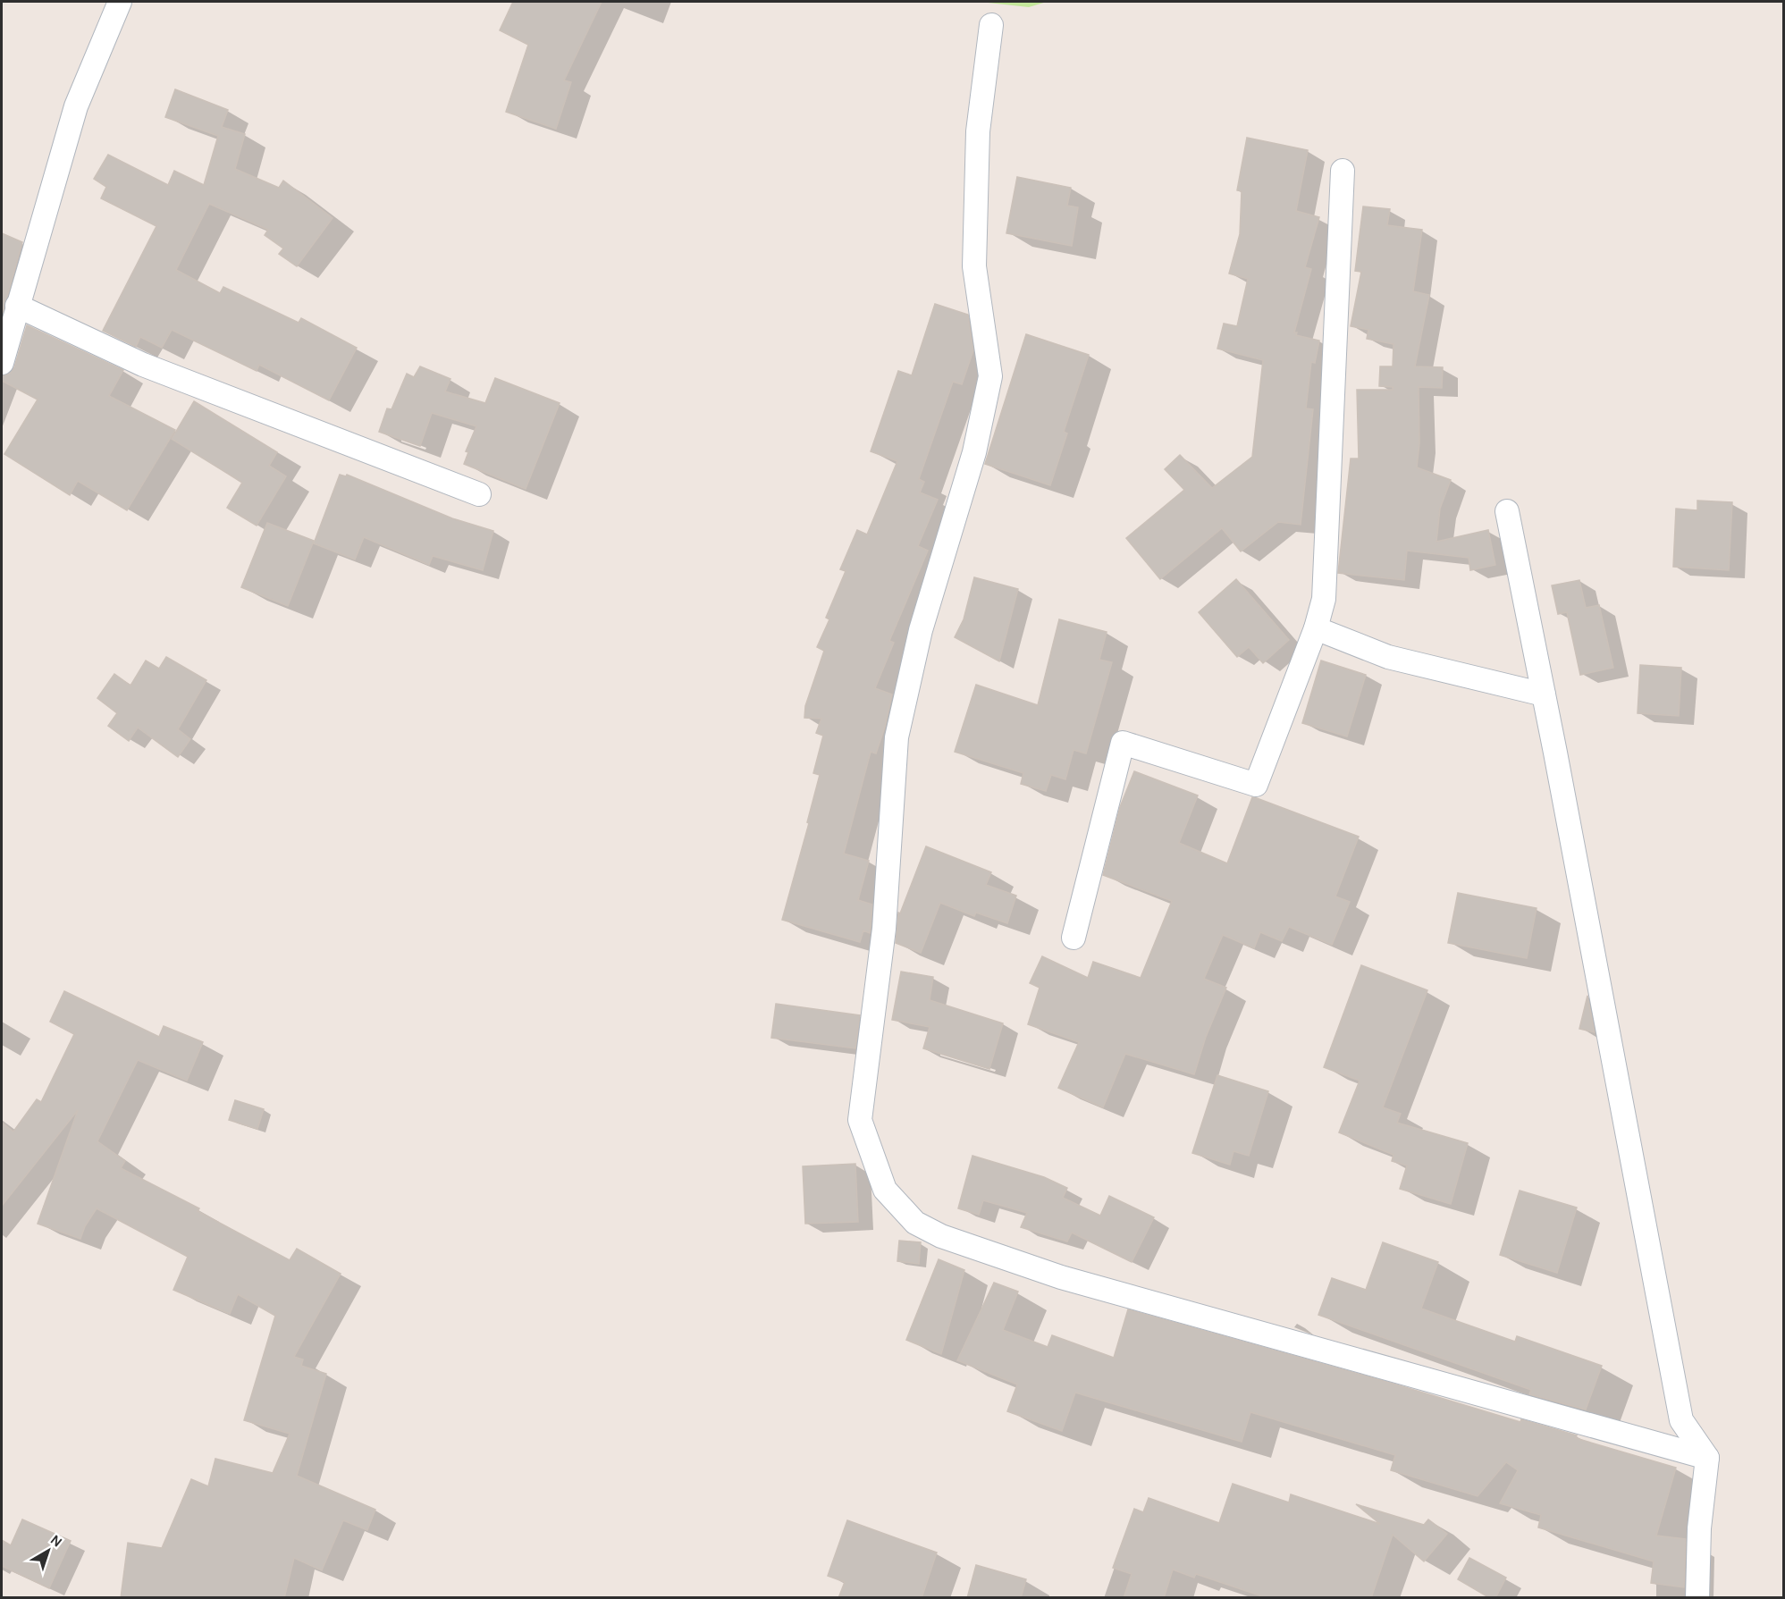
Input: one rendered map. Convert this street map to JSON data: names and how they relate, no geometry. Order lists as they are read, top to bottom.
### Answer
{
  "north": "top right"
}
